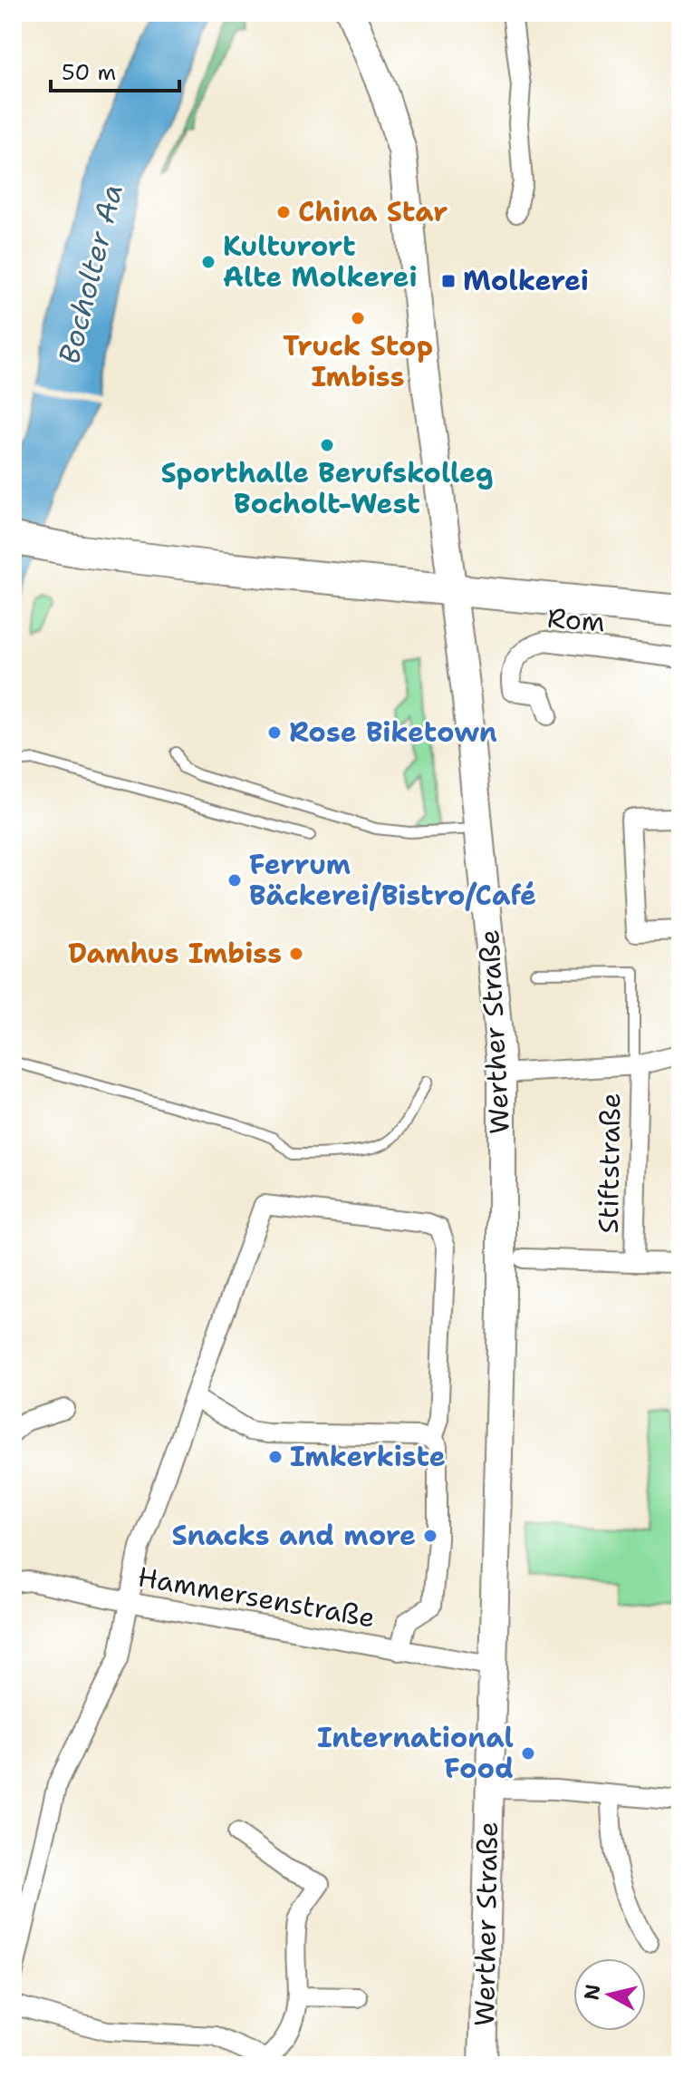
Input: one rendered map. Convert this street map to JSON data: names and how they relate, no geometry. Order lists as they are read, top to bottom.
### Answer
{
  "streets": {
    "main road": ["Werther Straße"],
    "street": ["Rom", "Stiftstraße", "Hammersenstraße"]
  },
  "crossings": [
    ["Werther Straße", "Hammersenstraße"]
  ],
  "water": ["Bocholter Aa"],
  "places": {
    "other": [
      "China Star",
      "Kulturort Alte Molkerei",
      "Truck Stop Imbiss",
      "Sporthalle Berufskolleg Bocholt-West",
      "Rose Biketown",
      "Ferrum Bäckerei/Bistro/Café",
      "Damhus Imbiss",
      "Imkerkiste",
      "Snacks and more",
      "International Food"
    ],
    "transit": ["Molkerei"]
  },
  "scale_bar": "50 m",
  "north": "left"
}
